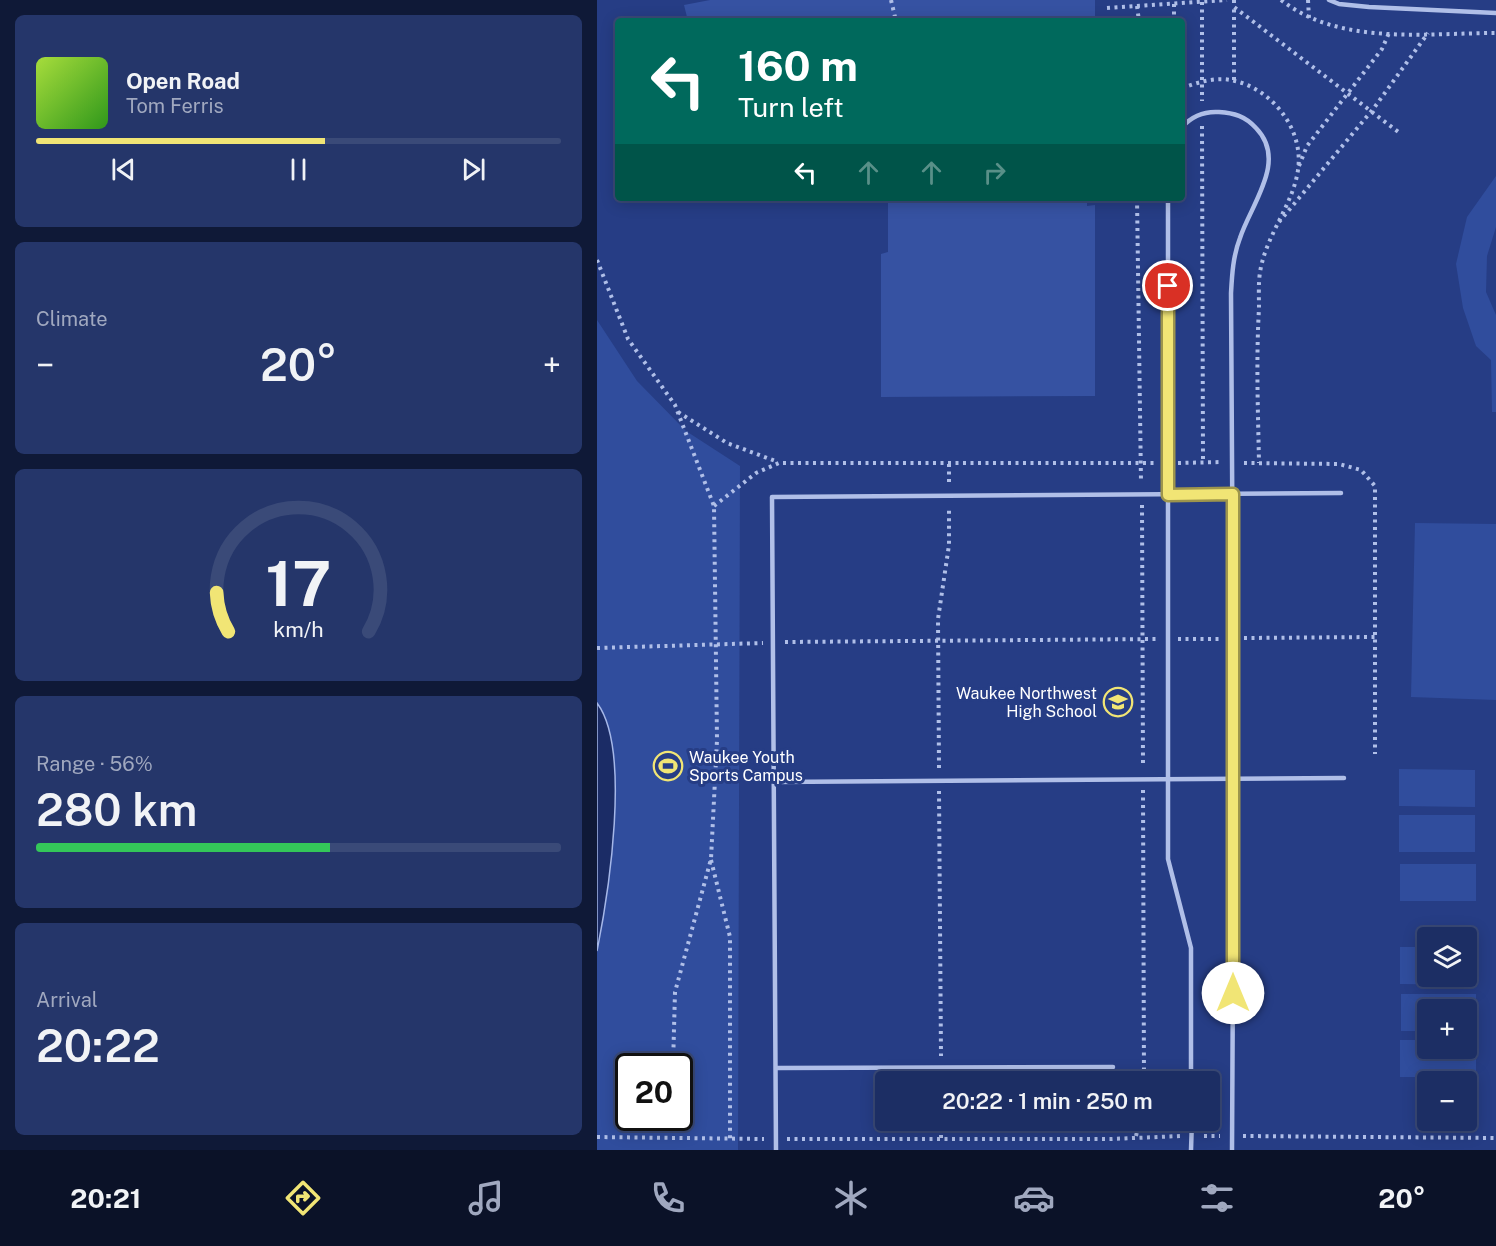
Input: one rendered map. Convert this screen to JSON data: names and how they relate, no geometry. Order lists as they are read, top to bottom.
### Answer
{
  "places": {
    "school or university": ["Waukee Northwest High School"],
    "sports": ["Waukee Youth Sports Campus"]
  },
  "page": {
    "turn": ["160 m", "Turn left"],
    "song": ["Open Road", "Tom Ferris"],
    "tile": [
      "Climate",
      ["Range · 56%", "280 km"],
      ["Arrival", "20:22"]
    ],
    "heat": ["−", "20°", "+"],
    "map_buttons": ["+", "−"],
    "limit": "20",
    "trip": "20:22 · 1 min · 250 m",
    "tabs": ["20:21", "20°"],
    "gauge": ["17", "km/h"]
  }
}
